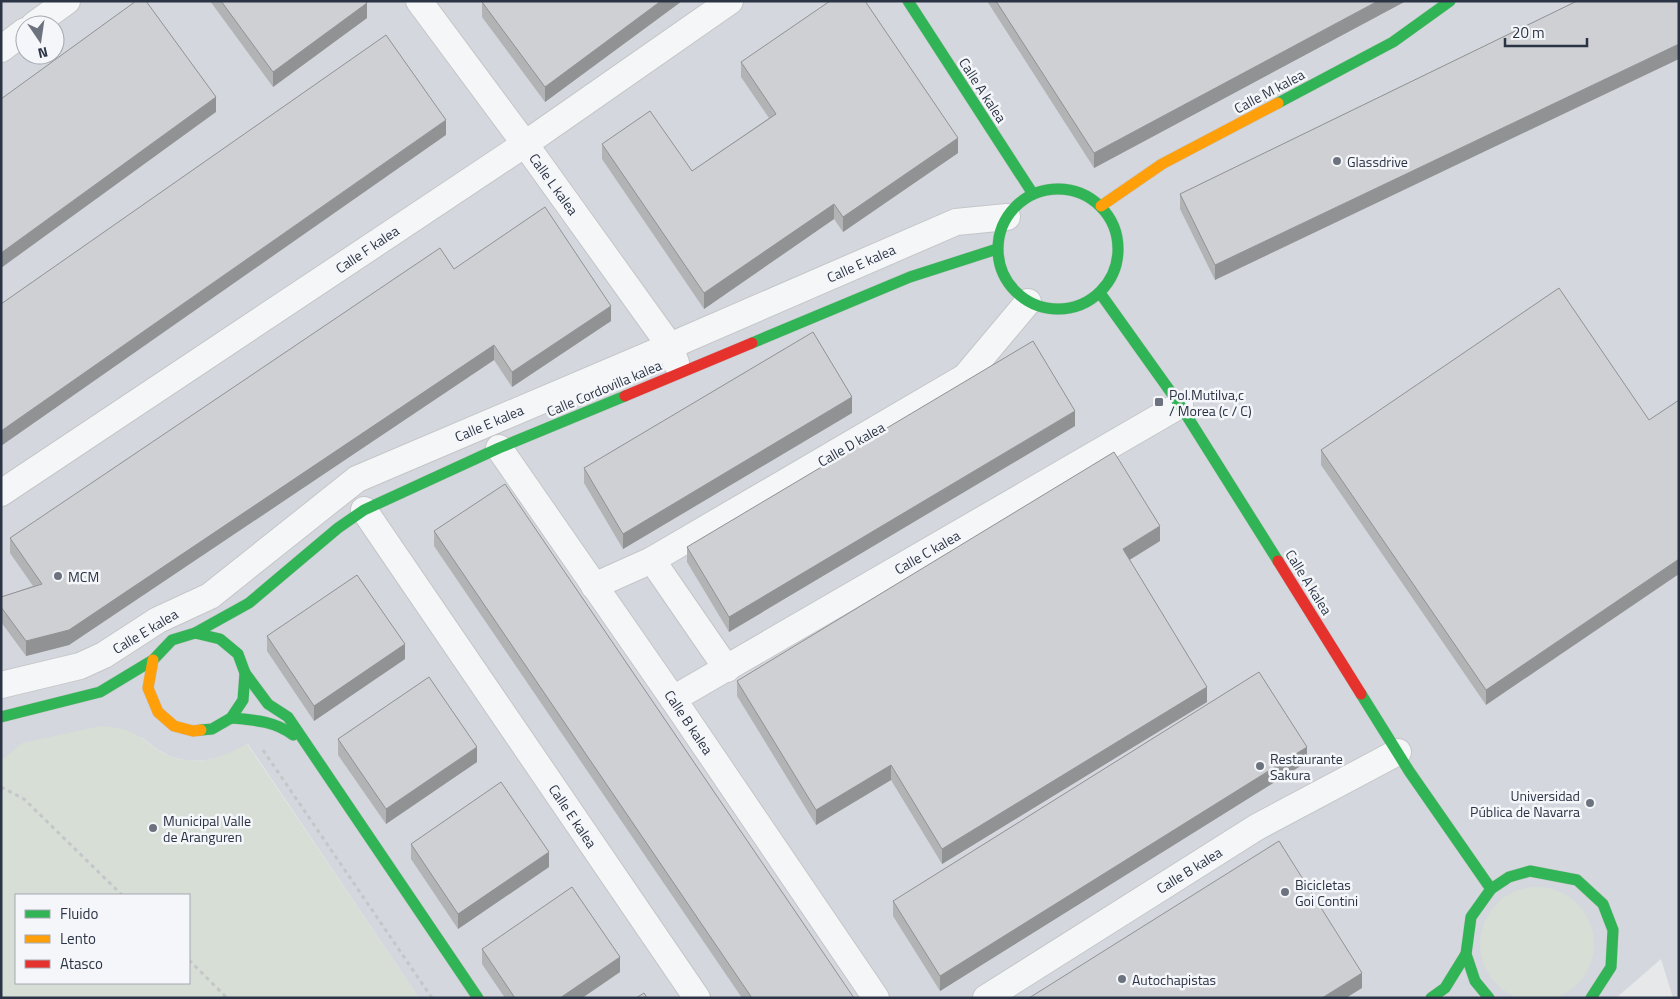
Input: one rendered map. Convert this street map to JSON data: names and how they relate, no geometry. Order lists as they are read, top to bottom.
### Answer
{
  "streets": {
    "street": [
      "Calle A kalea",
      "Calle M kalea",
      "Calle L kalea",
      "Calle F kalea",
      "Calle E kalea",
      "Calle Cordovilla kalea",
      "Calle D kalea",
      "Calle C kalea",
      "Calle B kalea"
    ]
  },
  "crossings": [
    ["Calle A kalea", "Calle M kalea"],
    ["Calle A kalea", "Calle E kalea"],
    ["Calle A kalea", "Calle Cordovilla kalea"],
    ["Calle A kalea", "Calle D kalea"],
    ["Calle A kalea", "Calle C kalea"],
    ["Calle A kalea", "Calle B kalea"],
    ["Calle M kalea", "Calle E kalea"],
    ["Calle M kalea", "Calle Cordovilla kalea"],
    ["Calle M kalea", "Calle D kalea"],
    ["Calle L kalea", "Calle F kalea"],
    ["Calle L kalea", "Calle E kalea"],
    ["Calle L kalea", "Calle Cordovilla kalea"],
    ["Calle E kalea", "Calle Cordovilla kalea"],
    ["Calle E kalea", "Calle D kalea"],
    ["Calle Cordovilla kalea", "Calle D kalea"],
    ["Calle Cordovilla kalea", "Calle B kalea"],
    ["Calle D kalea", "Calle B kalea"],
    ["Calle C kalea", "Calle B kalea"]
  ],
  "places": {
    "other": [
      "Glassdrive",
      "MCM",
      "Restaurante Sakura",
      "Universidad Pública de Navarra",
      "Municipal Valle de Aranguren",
      "Bicicletas Goi Contini",
      "Autochapistas"
    ],
    "transit": ["Pol.Mutilva,c / Morea (c / C)"]
  },
  "legend": ["Fluido", "Lento", "Atasco"],
  "scale_bar": "20 m",
  "north": "bottom"
}
